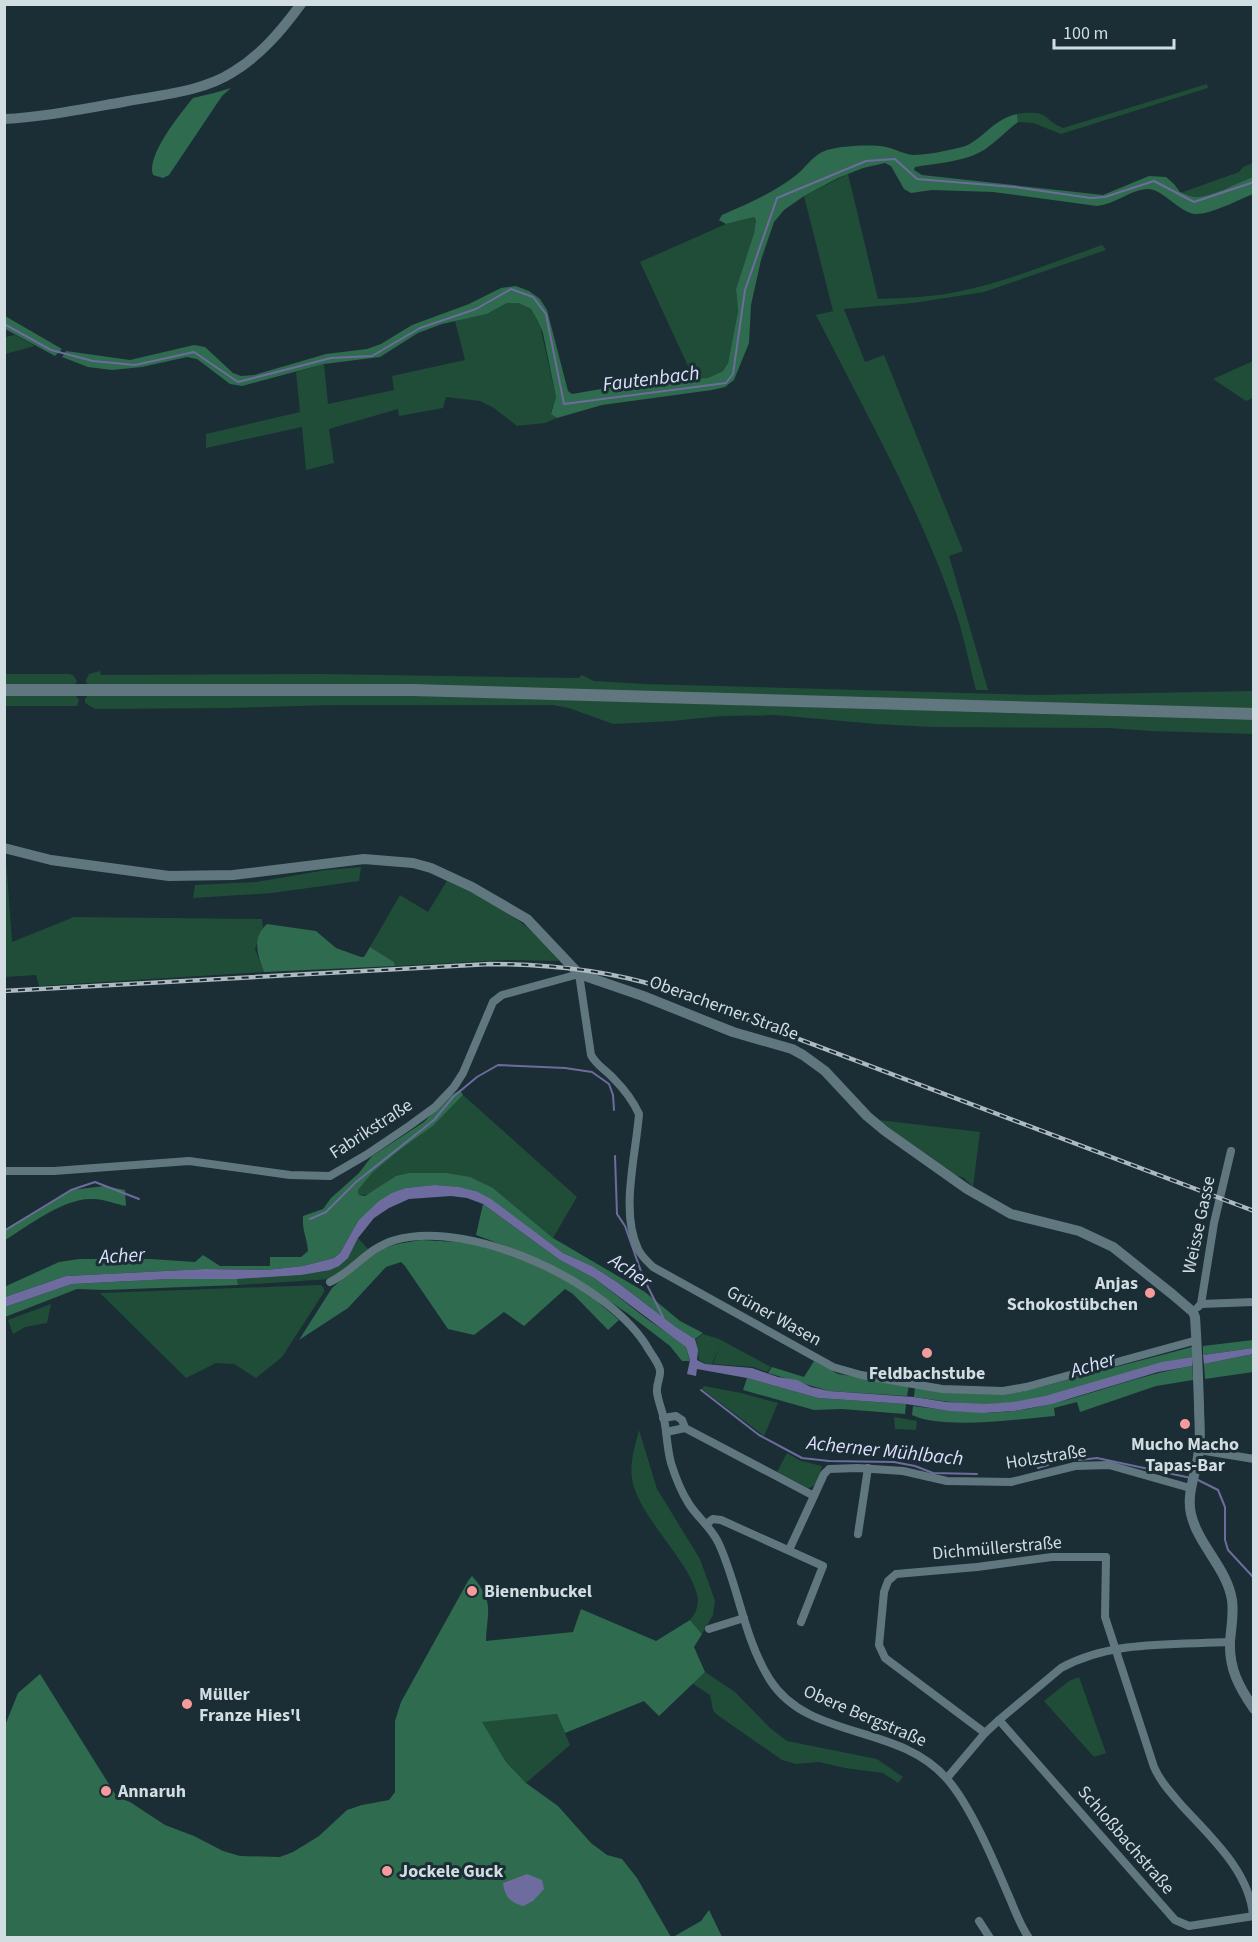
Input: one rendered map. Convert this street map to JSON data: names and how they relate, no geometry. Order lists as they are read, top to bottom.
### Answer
{
  "streets": {
    "street": [
      "Oberacherner Straße",
      "Fabrikstraße",
      "Weisse Gasse",
      "Grüner Wasen",
      "Holzstraße",
      "Dichmüllerstraße",
      "Obere Bergstraße",
      "Schloßbachstraße"
    ]
  },
  "crossings": [
    ["Oberacherner Straße", "Fabrikstraße"],
    ["Oberacherner Straße", "Weisse Gasse"],
    ["Oberacherner Straße", "Grüner Wasen"],
    ["Fabrikstraße", "Grüner Wasen"],
    ["Dichmüllerstraße", "Schloßbachstraße"]
  ],
  "water": ["Fautenbach", "Acher", "Acherner Mühlbach"],
  "places": [
    "Anjas Schokostübchen",
    "Feldbachstube",
    "Mucho Macho Tapas-Bar",
    "Bienenbuckel",
    "Müller Franze Hies'l",
    "Annaruh",
    "Jockele Guck"
  ],
  "scale_bar": "100 m"
}
